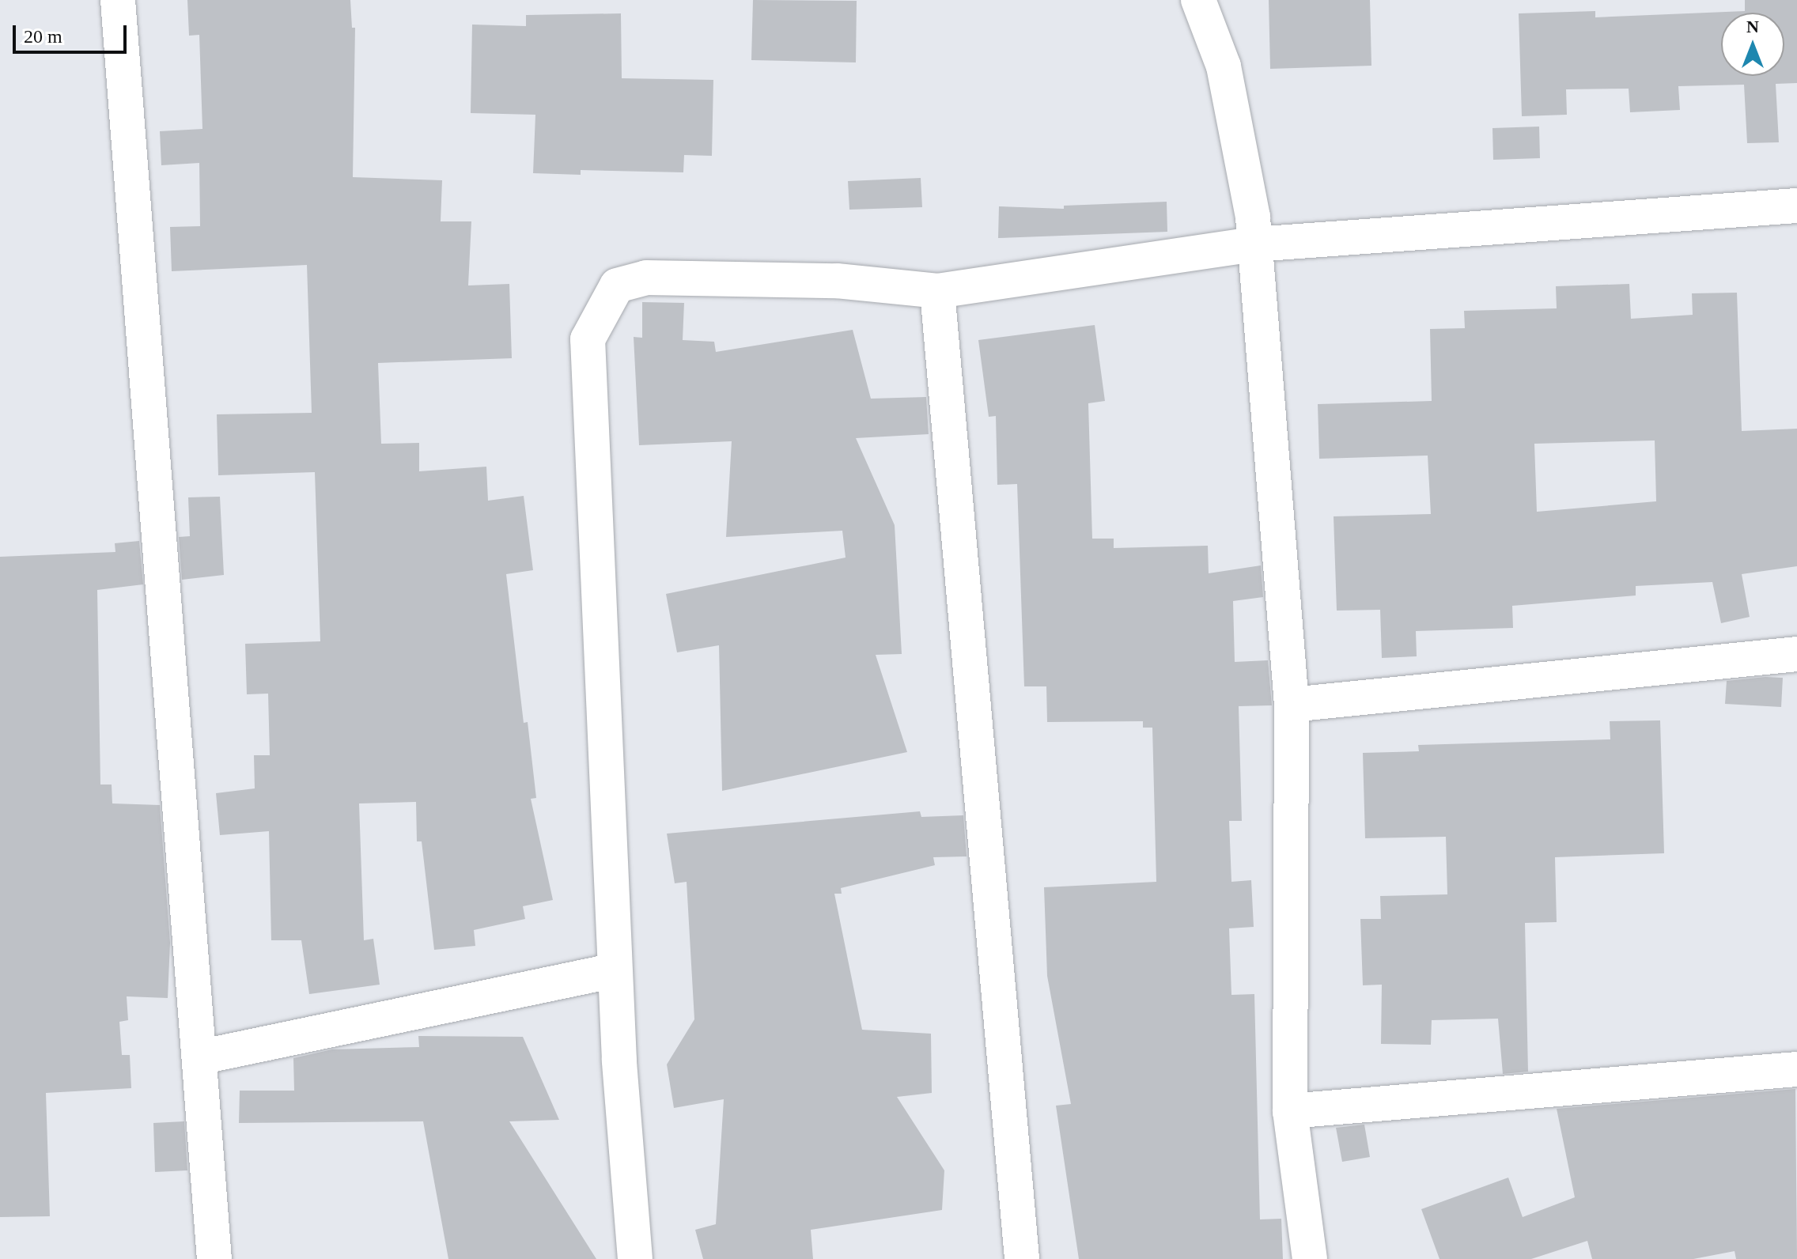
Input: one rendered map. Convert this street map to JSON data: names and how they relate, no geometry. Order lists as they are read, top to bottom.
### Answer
{
  "scale_bar": "20 m",
  "north": "top"
}
